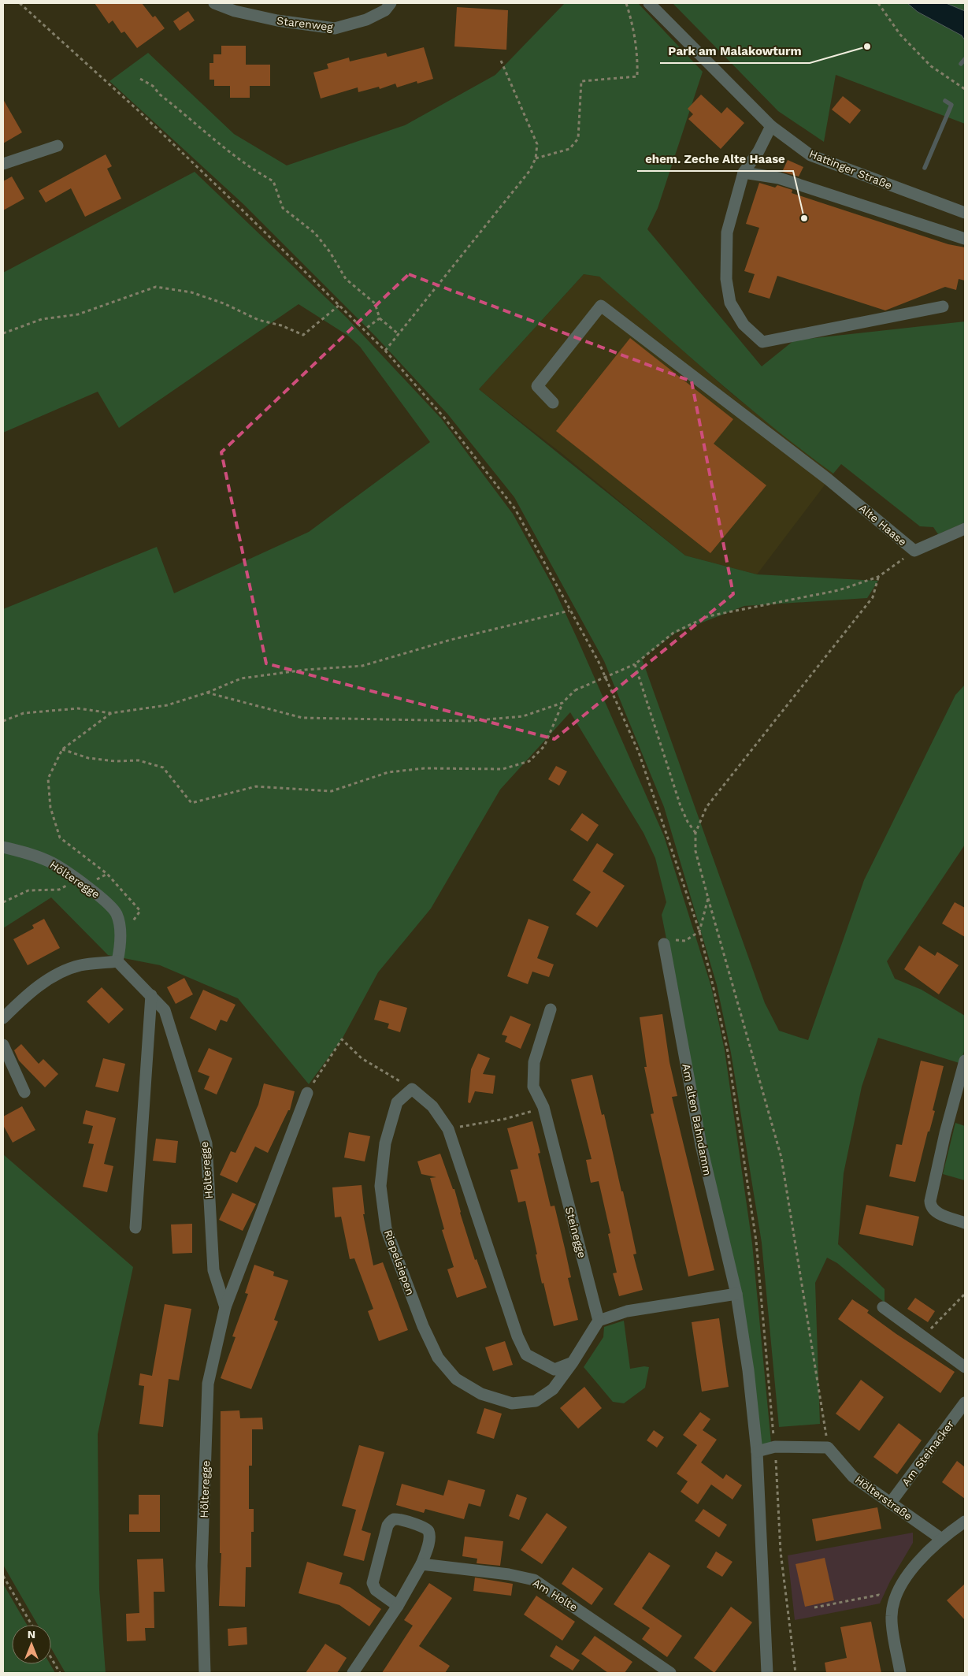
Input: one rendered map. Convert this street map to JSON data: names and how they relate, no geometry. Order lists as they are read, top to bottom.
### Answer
{
  "streets": {
    "street": [
      "Starenweg",
      "Hattinger Straße",
      "Alte Haase",
      "Hölteregge",
      "Am alten Bahndamm",
      "Steinegge",
      "Riepelsiepen",
      "Am Steinacker",
      "Hölterstraße",
      "Am Holte"
    ]
  },
  "crossings": [
    ["Steinegge", "Riepelsiepen"],
    ["Am Steinacker", "Hölterstraße"]
  ],
  "places": ["Park am Malakowturm", "ehem. Zeche Alte Haase"],
  "north": "top"
}
